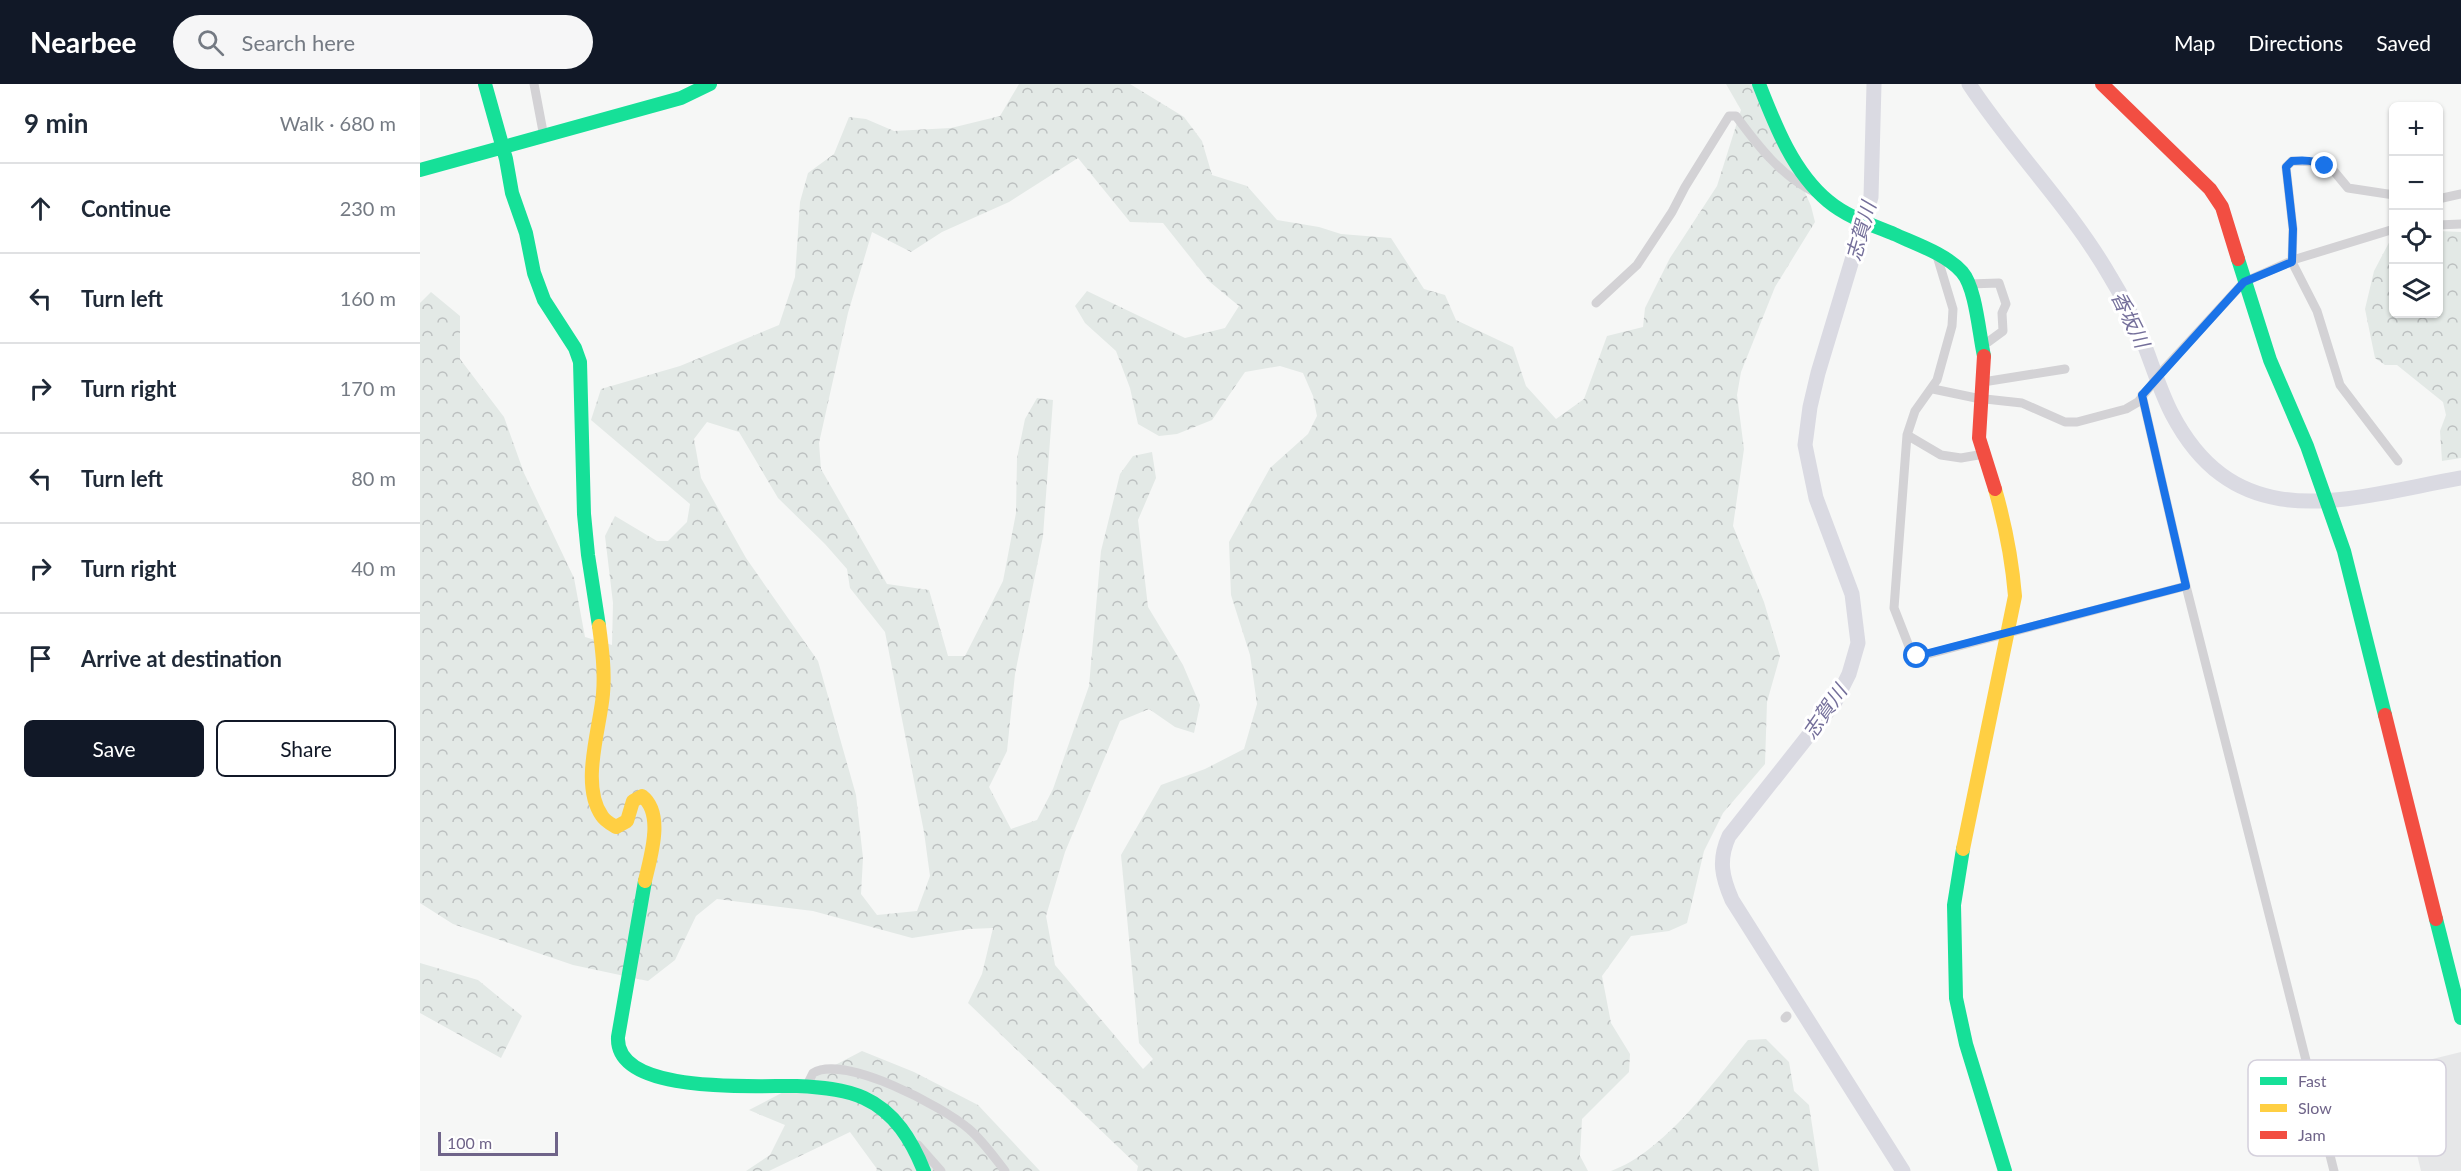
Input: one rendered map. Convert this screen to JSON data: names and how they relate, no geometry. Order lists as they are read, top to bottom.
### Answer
{
  "water": ["志賀川", "香坂川"],
  "legend": ["Fast", "Slow", "Jam"],
  "scale_bar": "100 m",
  "page": {
    "header": "Nearbee",
    "search": "Search here",
    "nav": ["Map", "Directions", "Saved"],
    "heading": ["9 min", "Walk · 680 m"],
    "map_buttons": ["+", "−"],
    "list": [
      ["Continue", "230 m"],
      ["Turn left", "160 m"],
      ["Turn right", "170 m"],
      ["Turn left", "80 m"],
      ["Turn right", "40 m"],
      "Arrive at destination"
    ],
    "buttons": ["Save", "Share"],
    "scale": "100 m"
  }
}
